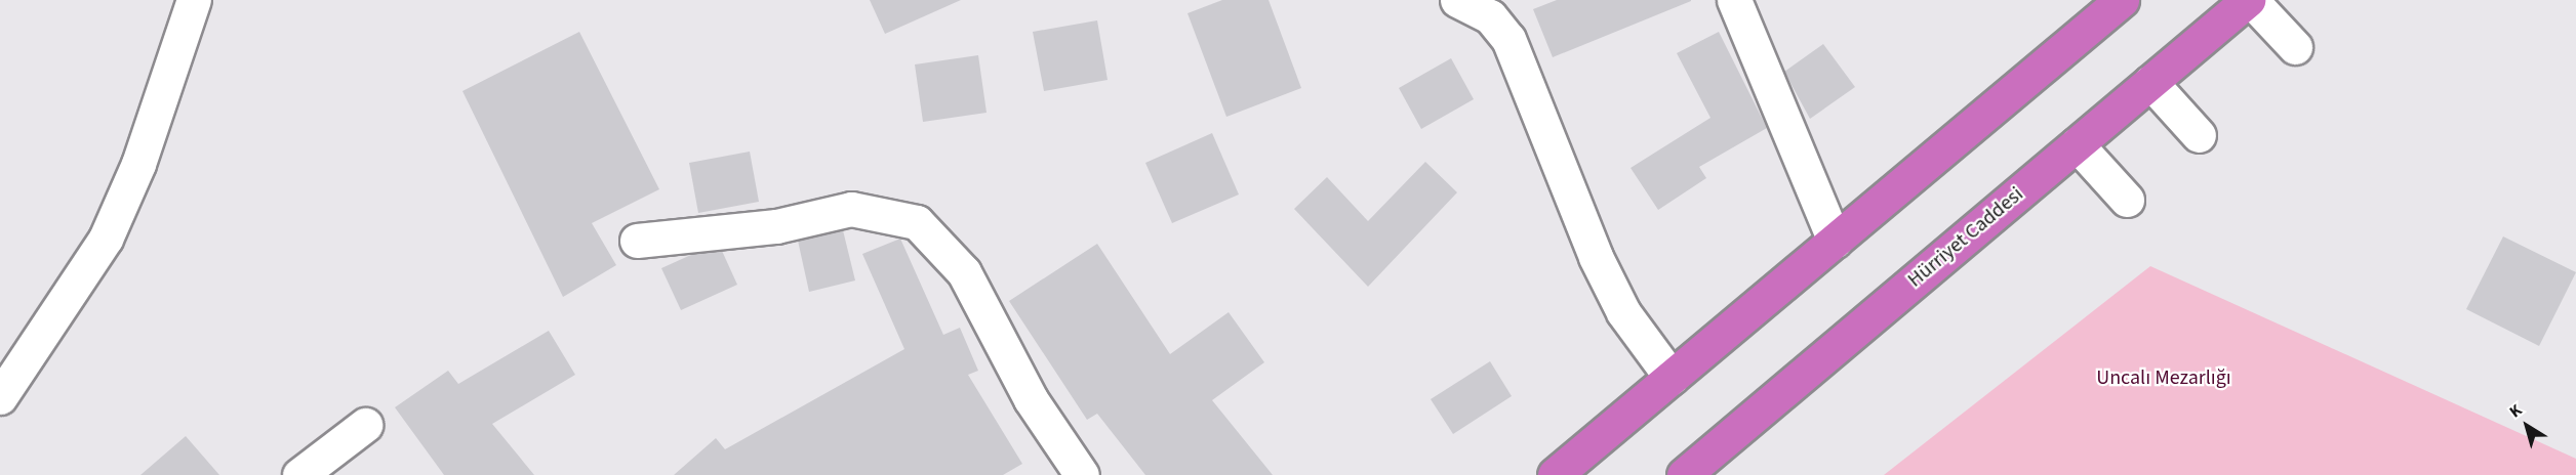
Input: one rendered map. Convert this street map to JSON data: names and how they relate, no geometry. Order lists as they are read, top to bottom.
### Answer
{
  "streets": {
    "highway": ["Hürriyet Caddesi"]
  },
  "parks": ["Uncalı Mezarlığı"],
  "north": "top left"
}
